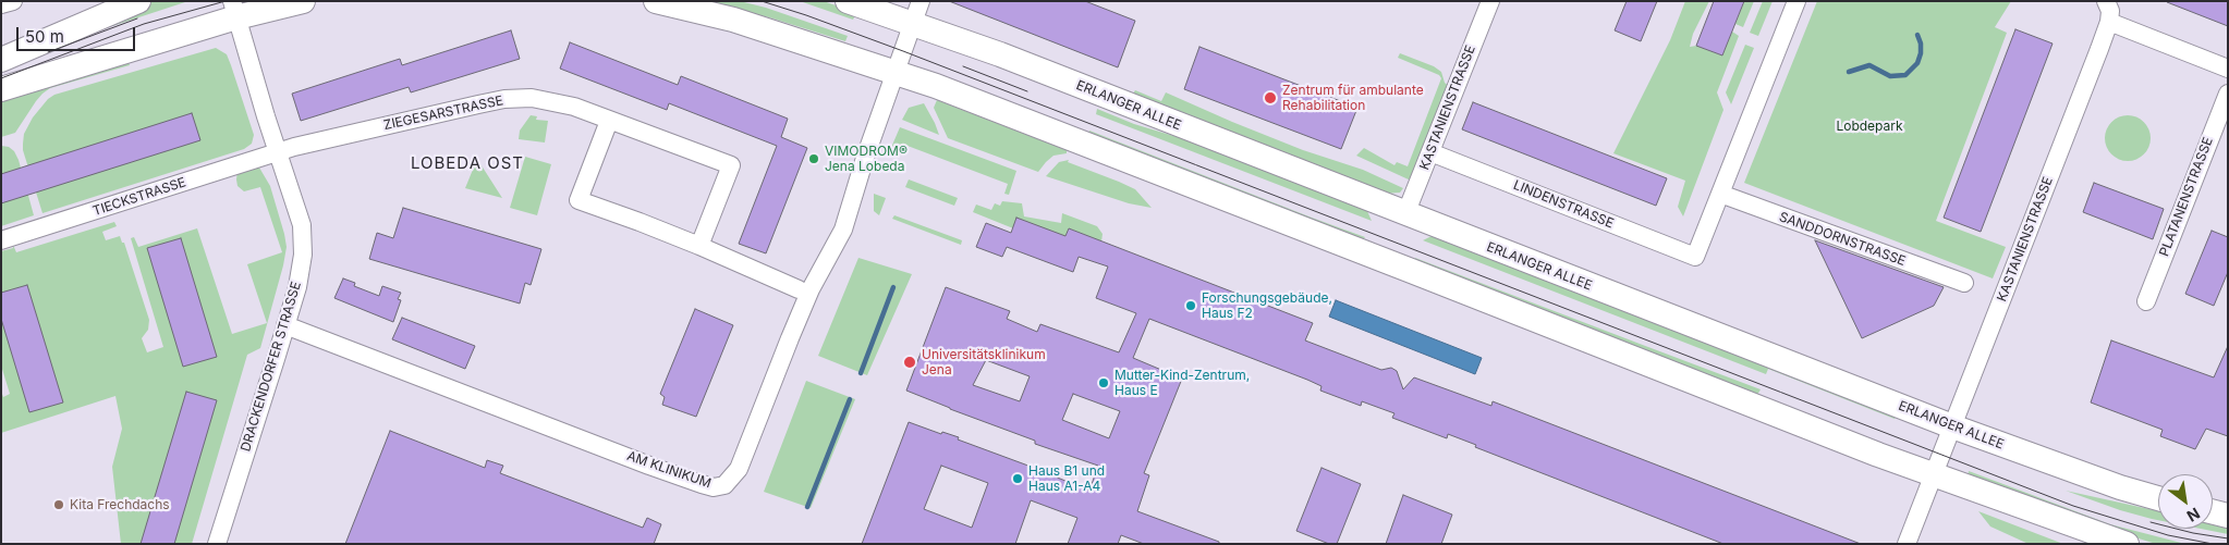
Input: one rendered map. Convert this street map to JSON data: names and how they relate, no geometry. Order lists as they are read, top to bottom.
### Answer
{
  "streets": {
    "main road": ["ERLANGER ALLEE"],
    "street": [
      "KASTANIENSTRASSE",
      "ZIEGESARSTRASSE",
      "TIECKSTRASSE",
      "PLATANENSTRASSE",
      "LINDENSTRASSE",
      "SANDDORNSTRASSE",
      "DRACKENDORFER STRASSE",
      "AM KLINIKUM"
    ]
  },
  "crossings": [
    ["ERLANGER ALLEE", "KASTANIENSTRASSE"],
    ["KASTANIENSTRASSE", "LINDENSTRASSE"],
    ["ZIEGESARSTRASSE", "TIECKSTRASSE"],
    ["ZIEGESARSTRASSE", "DRACKENDORFER STRASSE"],
    ["TIECKSTRASSE", "DRACKENDORFER STRASSE"],
    ["LINDENSTRASSE", "SANDDORNSTRASSE"],
    ["DRACKENDORFER STRASSE", "AM KLINIKUM"]
  ],
  "districts": ["LOBEDA OST"],
  "parks": ["Lobdepark"],
  "places": [
    "Zentrum für ambulante Rehabilitation",
    "VIMODROM® Jena Lobeda",
    "Forschungsgebäude, Haus F2",
    "Universitätsklinikum Jena",
    "Mutter-Kind-Zentrum, Haus E",
    "Haus B1 und Haus A1-A4",
    "Kita Frechdachs"
  ],
  "scale_bar": "50 m",
  "north": "bottom right"
}
